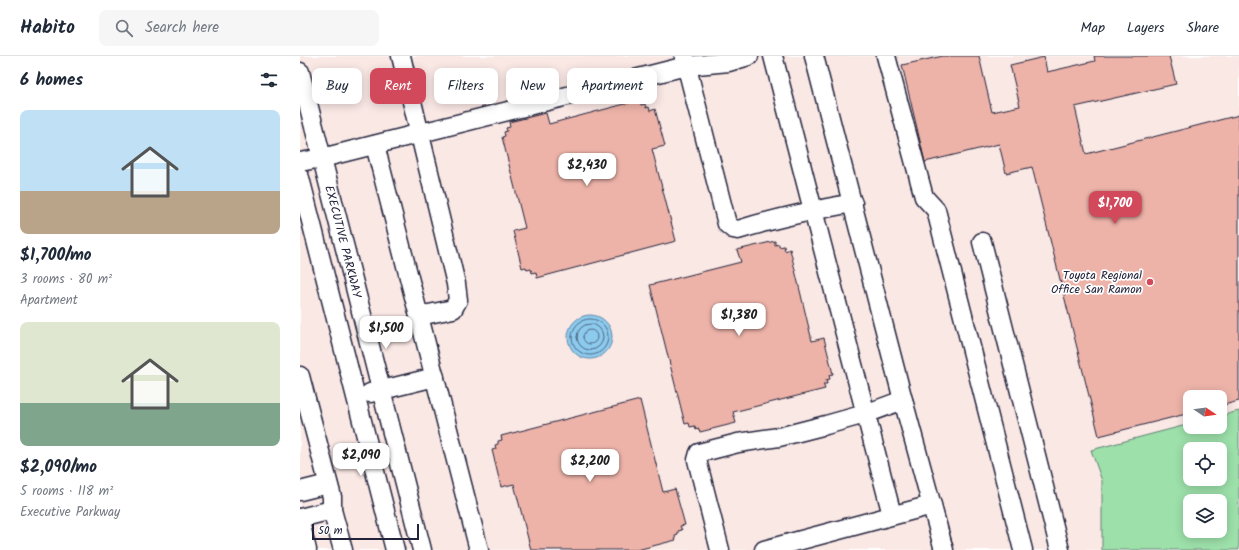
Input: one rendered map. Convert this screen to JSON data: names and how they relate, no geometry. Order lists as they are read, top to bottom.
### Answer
{
  "streets": {
    "street": ["EXECUTIVE PARKWAY"]
  },
  "places": ["Toyota Regional Office San Ramon"],
  "scale_bar": "50 m",
  "north": "right",
  "page": {
    "header": "Habito",
    "search": "Search here",
    "nav": ["Map", "Layers", "Share"],
    "heading": "6 homes",
    "chip": [
      "Buy",
      "Rent",
      "Filters",
      "New",
      "Apartment"
    ],
    "list": [
      {
        "name": "$1,700/mo",
        "note": "3 rooms · 80 m² · Apartment"
      },
      {
        "name": "$2,090/mo",
        "note": "5 rooms · 118 m² · Executive Parkway"
      }
    ],
    "price": [
      "$2,430",
      "$1,700",
      "$1,380",
      "$1,500",
      "$2,090",
      "$2,200"
    ],
    "scale": "50 m"
  }
}
